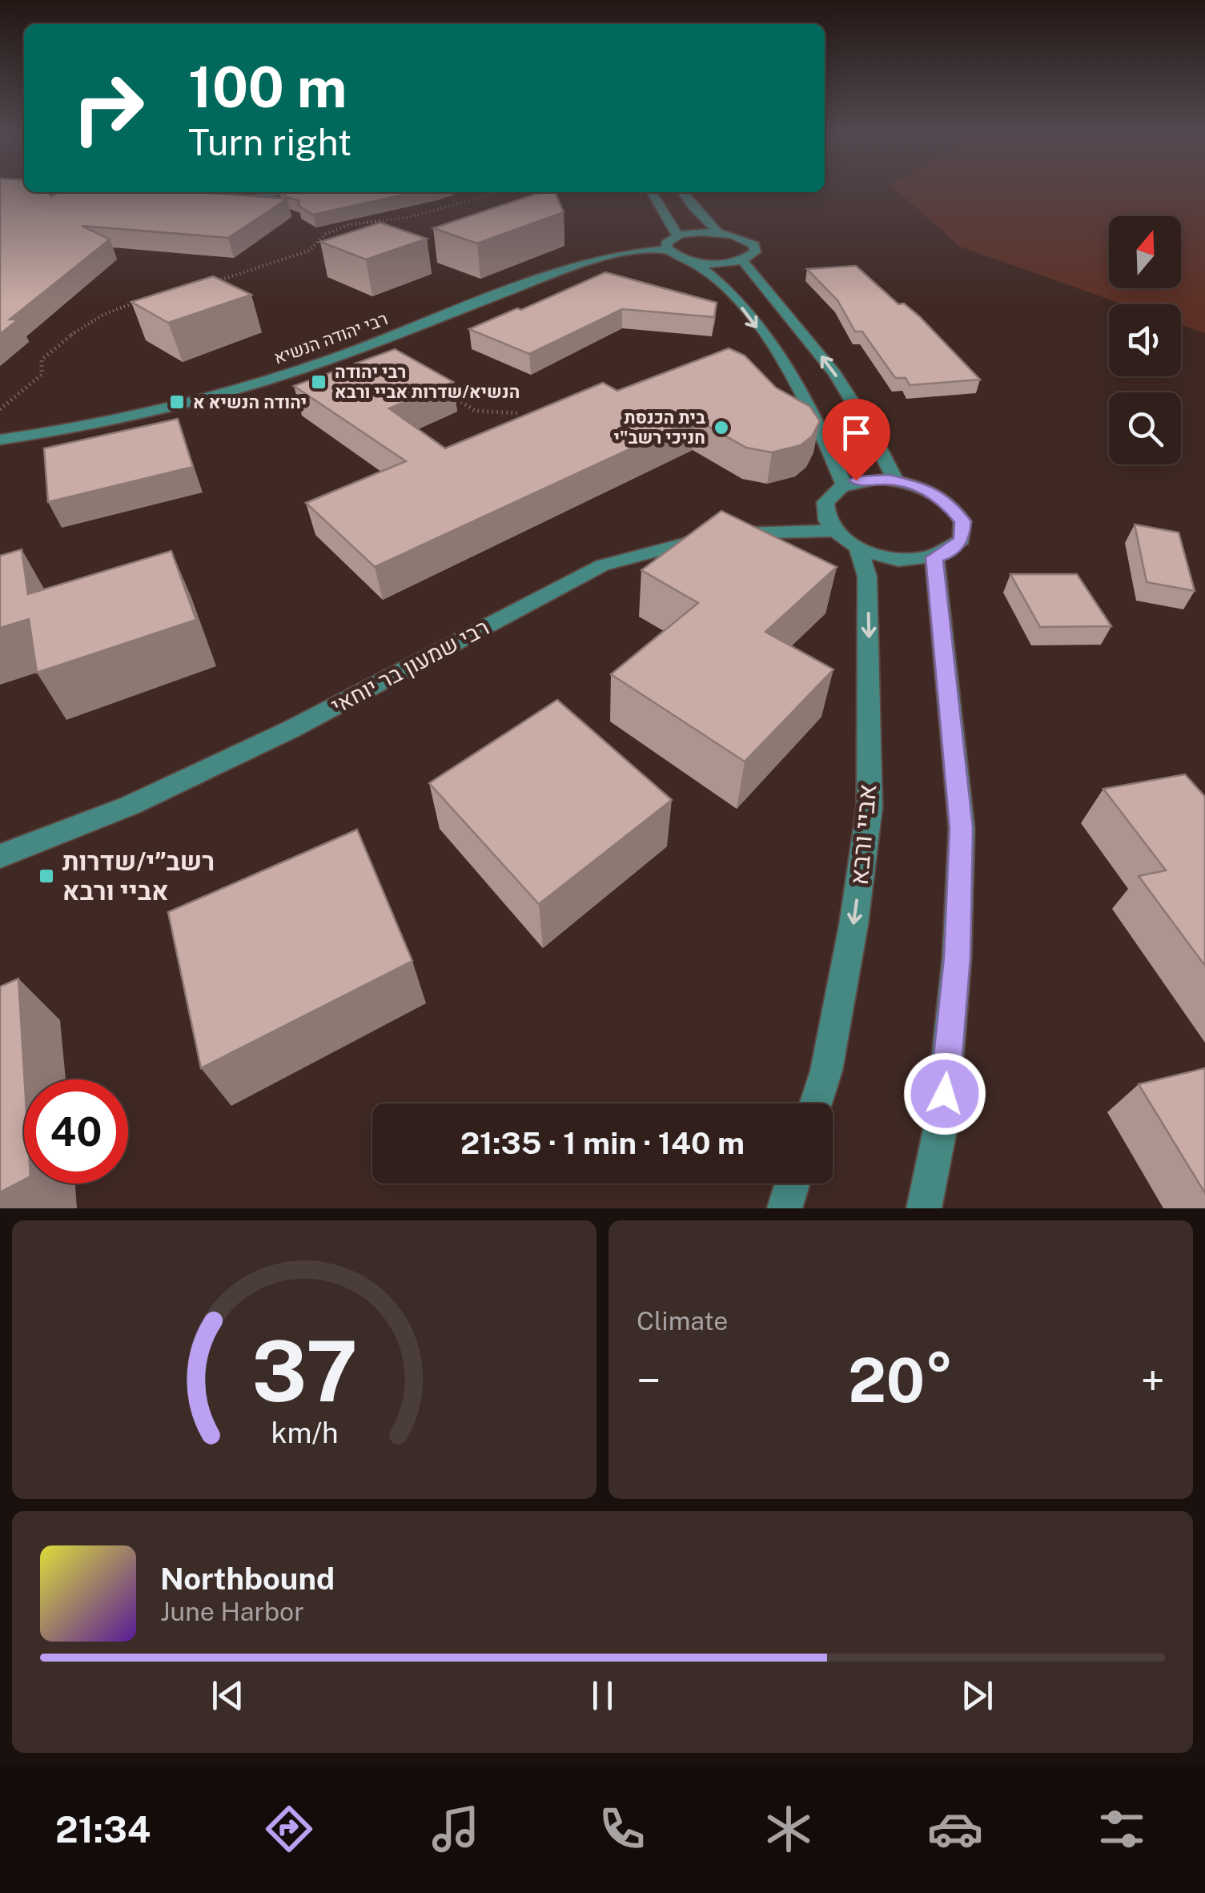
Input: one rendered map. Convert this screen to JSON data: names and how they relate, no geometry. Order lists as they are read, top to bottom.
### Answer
{
  "streets": {
    "street": ["רבי יהודה הנשיא", "רבי שמעון בר יוחאי", "אביי ורבא"]
  },
  "places": {
    "transit": ["רבי יהודה הנשיא/שדרות אביי ורבא", "יהודה הנשיא א", "רשב״י/שדרות אביי ורבא"],
    "other": ["בית הכנסת חניכי רשב\"י"]
  },
  "north": "top",
  "page": {
    "turn": ["100 m", "Turn right"],
    "limit": "40",
    "trip": "21:35 · 1 min · 140 m",
    "tile": "Climate",
    "heat": ["−", "20°", "+"],
    "song": ["Northbound", "June Harbor"],
    "tabs": "21:34",
    "gauge": ["37", "km/h"]
  }
}
